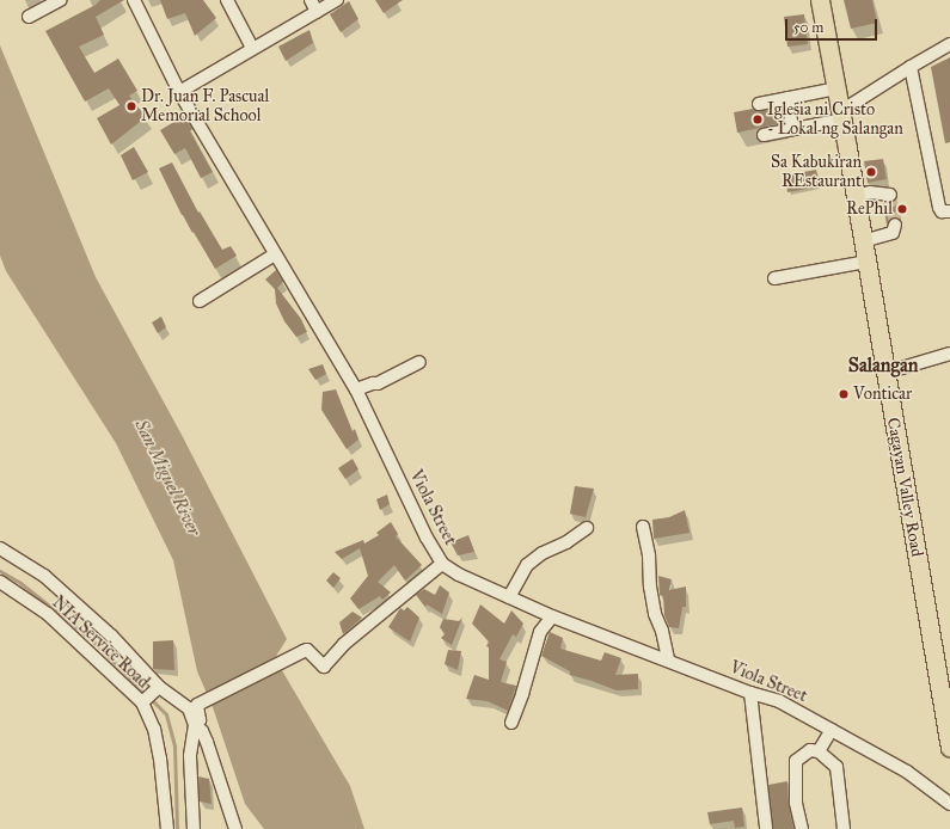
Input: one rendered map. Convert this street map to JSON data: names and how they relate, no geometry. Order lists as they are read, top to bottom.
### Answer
{
  "streets": {
    "highway": ["Cagayan Valley Road"],
    "street": ["Viola Street", "NIA Service Road"]
  },
  "districts": ["Salangan"],
  "water": ["San Miguel River"],
  "places": [
    "Dr. Juan F. Pascual Memorial School",
    "Iglesia ni Cristo - Lokal ng Salangan",
    "Sa Kabukiran REstaurant",
    "RePhil",
    "Vonticar"
  ],
  "scale_bar": "50 m"
}
